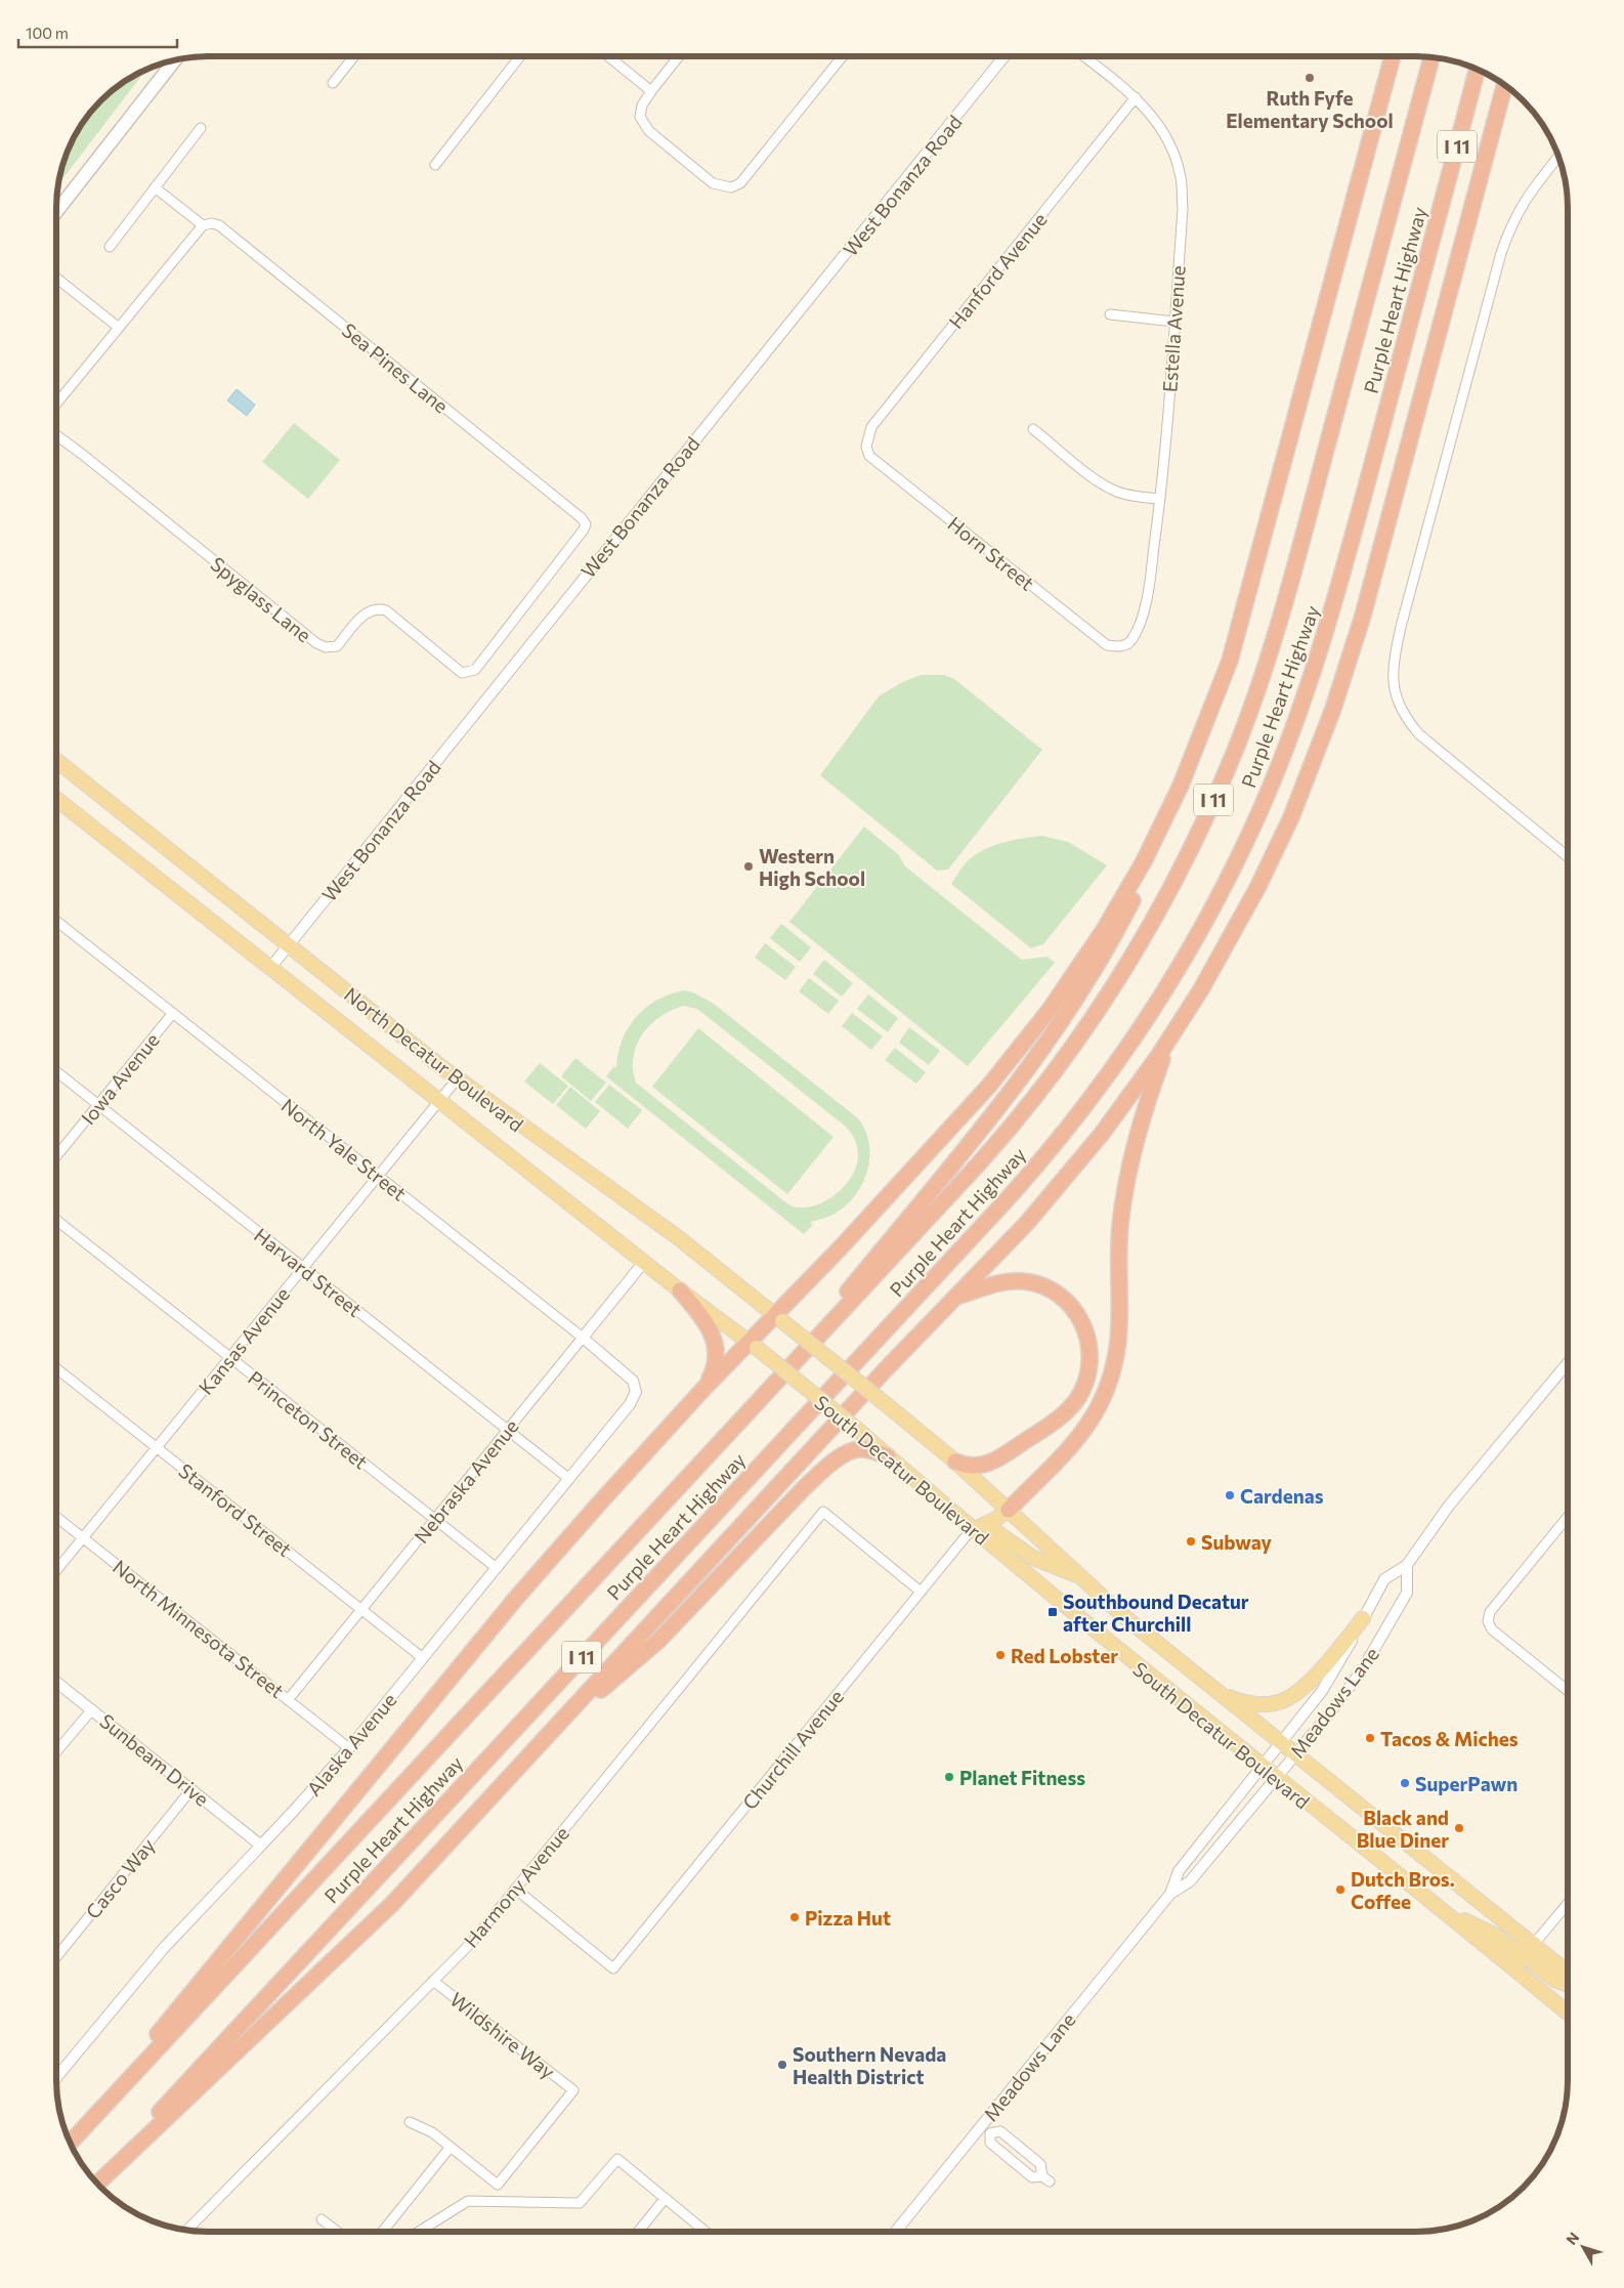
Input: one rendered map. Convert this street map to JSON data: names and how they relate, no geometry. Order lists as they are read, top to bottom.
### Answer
{
  "streets": {
    "highway": ["I 11", "Purple Heart Highway"],
    "main road": ["North Decatur Boulevard", "South Decatur Boulevard"],
    "street": [
      "West Bonanza Road",
      "Hanford Avenue",
      "Estella Avenue",
      "Sea Pines Lane",
      "Horn Street",
      "Spyglass Lane",
      "Iowa Avenue",
      "North Yale Street",
      "Harvard Street",
      "Kansas Avenue",
      "Princeton Street",
      "Nebraska Avenue",
      "Stanford Street",
      "North Minnesota Street",
      "Meadows Lane",
      "Alaska Avenue",
      "Churchill Avenue",
      "Sunbeam Drive",
      "Casco Way",
      "Harmony Avenue",
      "Wildshire Way"
    ]
  },
  "crossings": [
    ["West Bonanza Road", "North Decatur Boulevard"],
    ["Hanford Avenue", "Estella Avenue"],
    ["Hanford Avenue", "Horn Street"],
    ["Estella Avenue", "Horn Street"],
    ["Sea Pines Lane", "Spyglass Lane"],
    ["North Decatur Boulevard", "Kansas Avenue"],
    ["North Decatur Boulevard", "South Decatur Boulevard"],
    ["North Decatur Boulevard", "Nebraska Avenue"],
    ["Iowa Avenue", "North Yale Street"],
    ["Iowa Avenue", "Harvard Street"],
    ["North Yale Street", "Kansas Avenue"],
    ["North Yale Street", "Nebraska Avenue"],
    ["North Yale Street", "Alaska Avenue"],
    ["Harvard Street", "Kansas Avenue"],
    ["Harvard Street", "Nebraska Avenue"],
    ["Harvard Street", "Alaska Avenue"],
    ["Kansas Avenue", "Princeton Street"],
    ["Kansas Avenue", "Stanford Street"],
    ["Kansas Avenue", "North Minnesota Street"],
    ["Princeton Street", "Nebraska Avenue"],
    ["Princeton Street", "Alaska Avenue"],
    ["South Decatur Boulevard", "Meadows Lane"],
    ["South Decatur Boulevard", "Churchill Avenue"],
    ["Nebraska Avenue", "Stanford Street"],
    ["Nebraska Avenue", "North Minnesota Street"],
    ["Stanford Street", "Alaska Avenue"],
    ["North Minnesota Street", "Alaska Avenue"],
    ["Alaska Avenue", "Sunbeam Drive"],
    ["Churchill Avenue", "Harmony Avenue"],
    ["Sunbeam Drive", "Casco Way"],
    ["Harmony Avenue", "Wildshire Way"]
  ],
  "places": {
    "other": [
      "Ruth Fyfe Elementary School",
      "Western High School",
      "Cardenas",
      "Subway",
      "Red Lobster",
      "Tacos & Miches",
      "Planet Fitness",
      "SuperPawn",
      "Black and Blue Diner",
      "Dutch Bros. Coffee",
      "Pizza Hut",
      "Southern Nevada Health District"
    ],
    "transit": ["Southbound Decatur after Churchill"]
  },
  "scale_bar": "100 m",
  "north": "top left"
}
